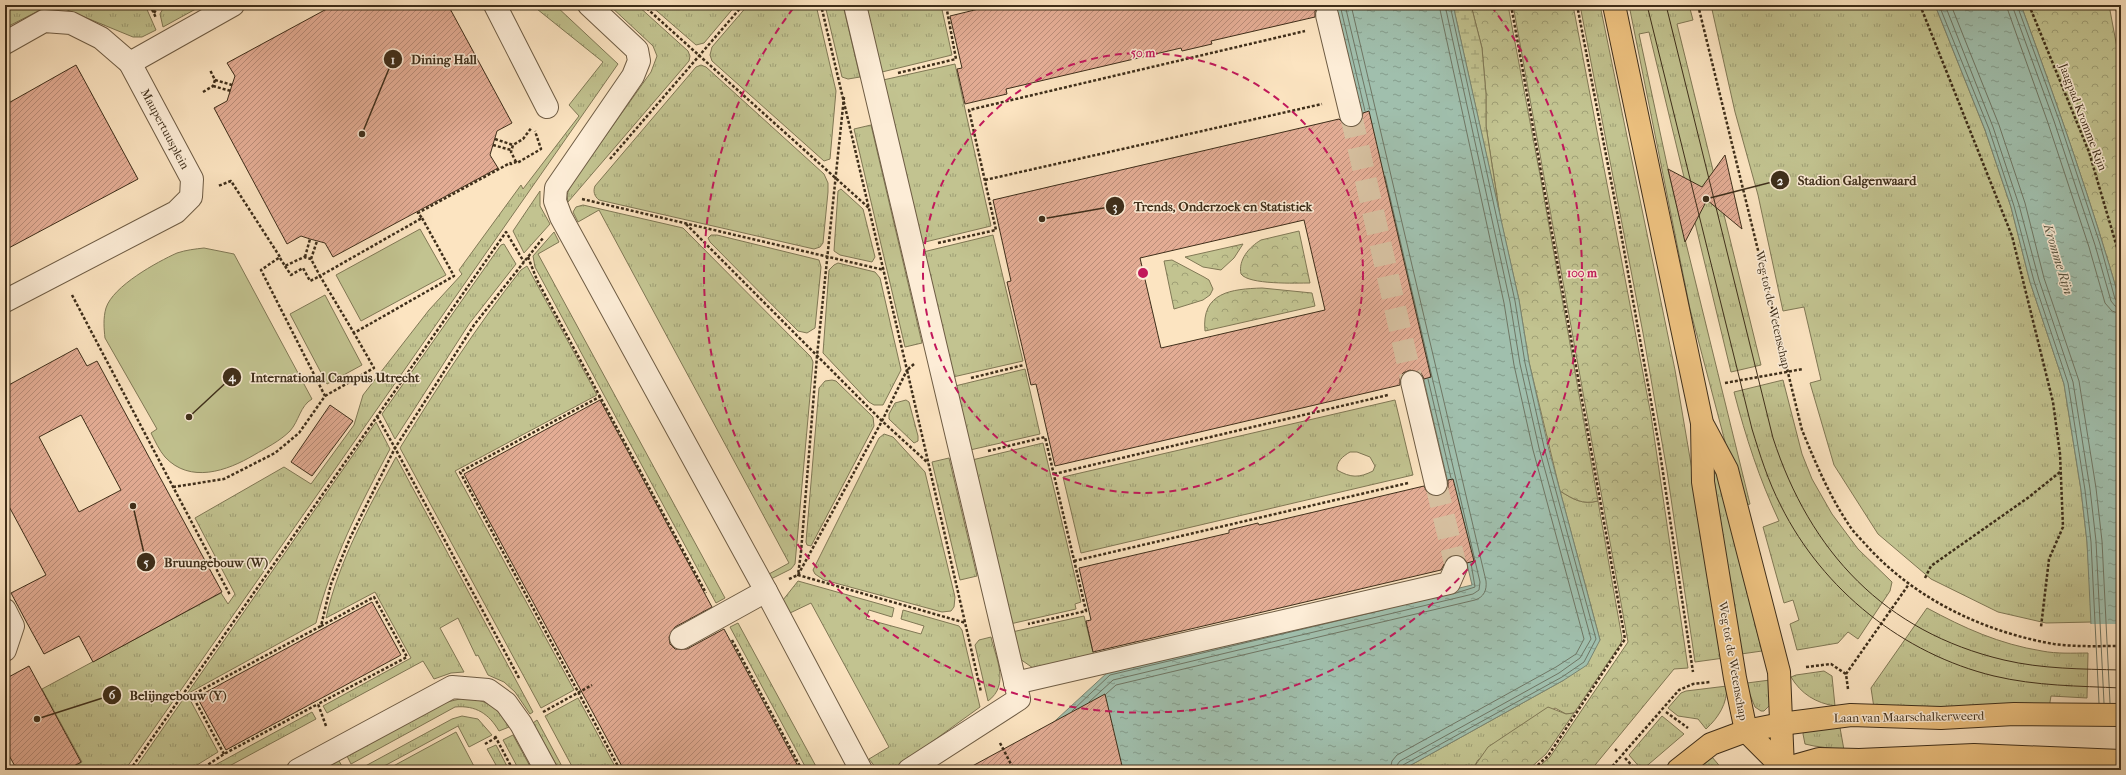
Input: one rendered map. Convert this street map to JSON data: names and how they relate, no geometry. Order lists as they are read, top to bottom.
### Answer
{
  "streets": {
    "main road": ["Weg tot de Wetenschap", "Laan van Maarschalkerweerd"],
    "street": ["Maupertuusplein"],
    "path": ["Jaagpad Kromme Rijn"]
  },
  "crossings": [
    ["Weg tot de Wetenschap", "Laan van Maarschalkerweerd"]
  ],
  "water": ["Kromme Rijn"],
  "places": [
    "Dining Hall",
    "Stadion Galgenwaard",
    "Trends, Onderzoek en Statistiek",
    "International Campus Utrecht",
    "Bruungebouw (W)",
    "Belijngebouw (Y)"
  ],
  "rings": ["50 m", "100 m"]
}
